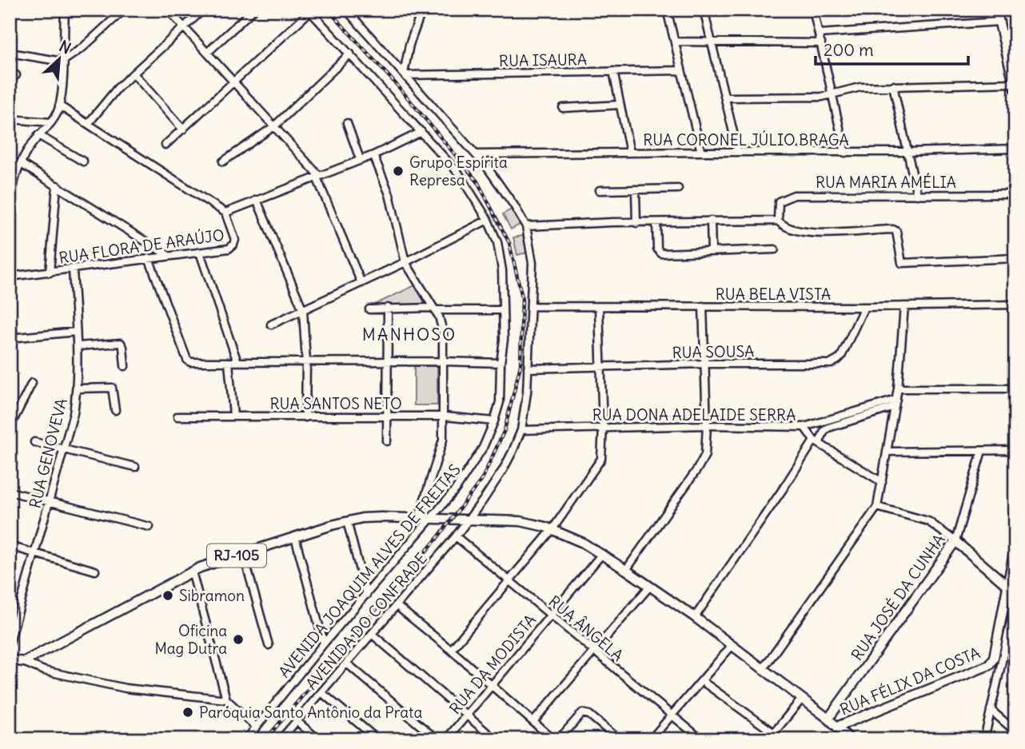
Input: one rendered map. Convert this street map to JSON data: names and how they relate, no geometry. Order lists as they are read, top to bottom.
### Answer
{
  "streets": {
    "main road": ["RJ-105", "RUA JOSÉ DA CUNHA", "RUA FÉLIX DA COSTA"],
    "street": [
      "RUA ISAURA",
      "RUA CORONEL JÚLIO BRAGA",
      "RUA MARIA AMÉLIA",
      "RUA FLORA DE ARAÚJO",
      "RUA BELA VISTA",
      "RUA SOUSA",
      "RUA SANTOS NETO",
      "RUA DONA ADELAIDE SERRA",
      "RUA GENOVEVA",
      "AVENIDA JOAQUIM ALVES DE FREITAS",
      "AVENIDA DO CONFRADE",
      "RUA ÂNGELA",
      "RUA DA MODISTA"
    ]
  },
  "crossings": [
    ["RUA FLORA DE ARAÚJO", "RUA GENOVEVA"],
    ["RUA FLORA DE ARAÚJO", "AVENIDA JOAQUIM ALVES DE FREITAS"],
    ["RUA BELA VISTA", "RUA SOUSA"],
    ["RUA BELA VISTA", "AVENIDA DO CONFRADE"],
    ["RUA SOUSA", "AVENIDA DO CONFRADE"],
    ["RUA SANTOS NETO", "AVENIDA JOAQUIM ALVES DE FREITAS"],
    ["RUA DONA ADELAIDE SERRA", "AVENIDA DO CONFRADE"],
    ["RJ-105", "AVENIDA JOAQUIM ALVES DE FREITAS"],
    ["RJ-105", "RUA JOSÉ DA CUNHA"],
    ["RJ-105", "AVENIDA DO CONFRADE"],
    ["RJ-105", "RUA DA MODISTA"],
    ["RJ-105", "RUA FÉLIX DA COSTA"],
    ["AVENIDA DO CONFRADE", "RUA ÂNGELA"],
    ["RUA ÂNGELA", "RUA DA MODISTA"]
  ],
  "districts": ["MANHOSO"],
  "places": [
    "Grupo Espírita Represa",
    "Sibramon",
    "Oficina Mag Dutra",
    "Paróquia Santo Antônio da Prata"
  ],
  "scale_bar": "200 m",
  "north": "top right"
}
